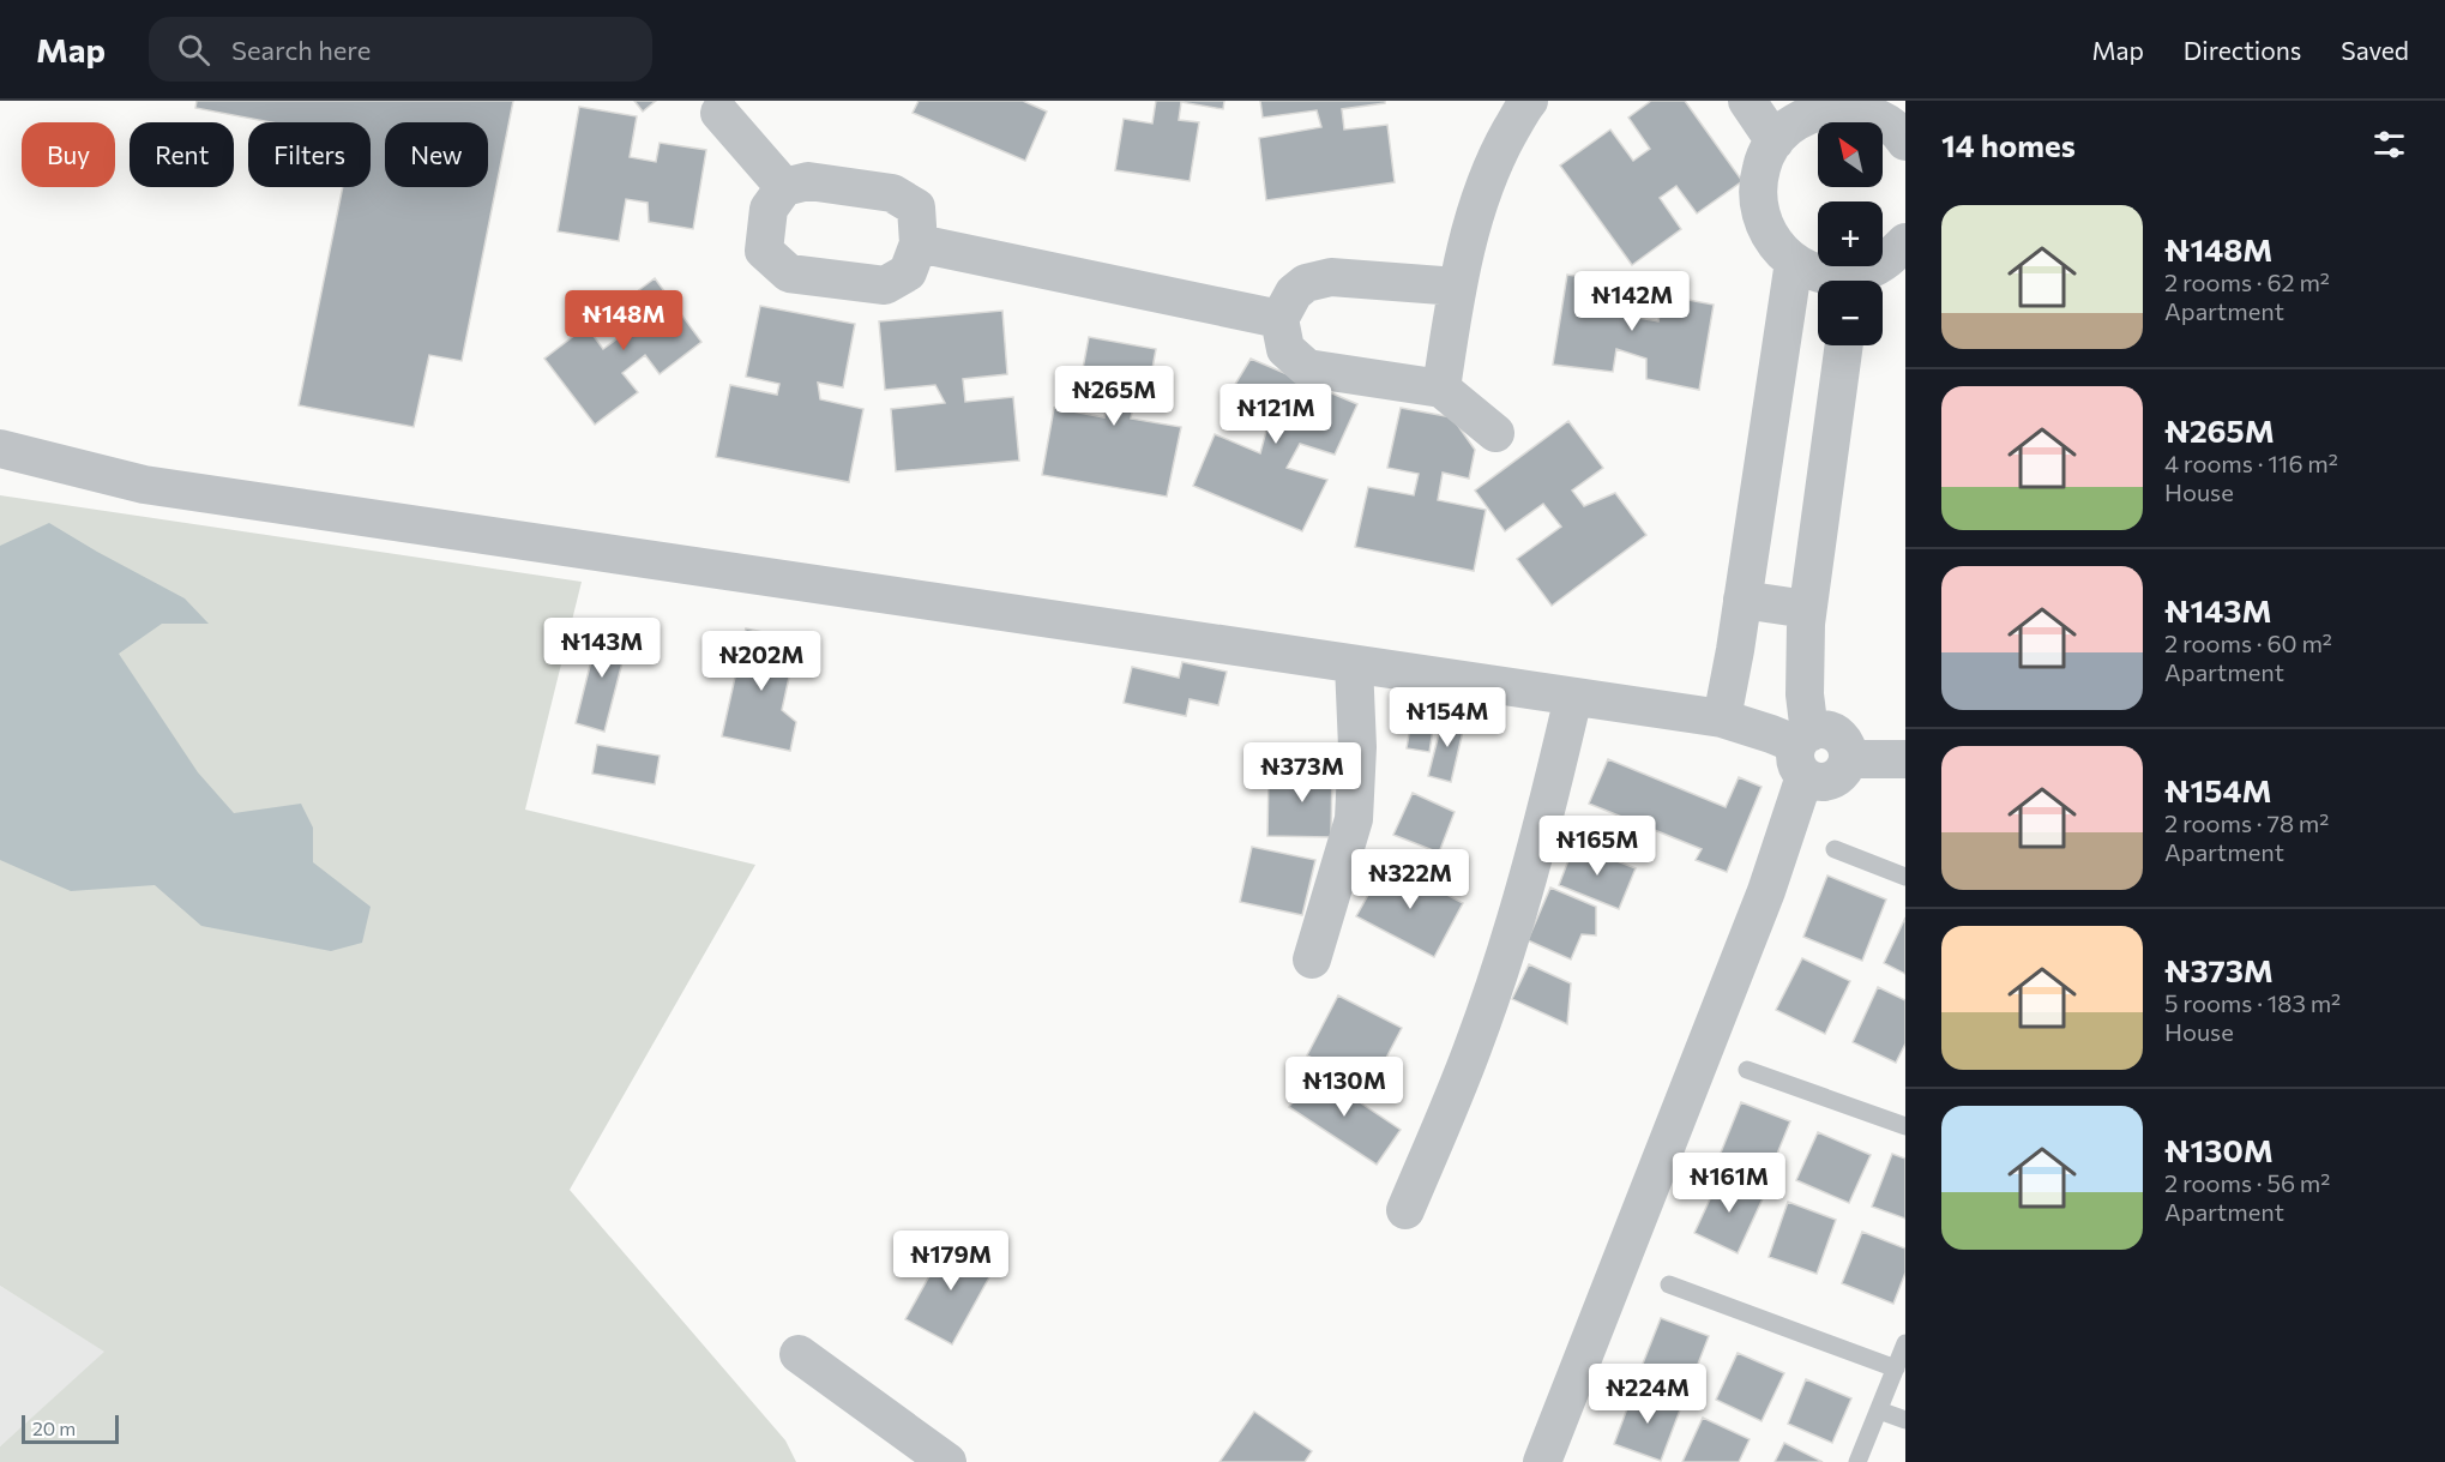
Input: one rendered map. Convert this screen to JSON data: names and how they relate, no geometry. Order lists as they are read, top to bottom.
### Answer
{
  "scale_bar": "20 m",
  "north": "top left",
  "page": {
    "header": "Map",
    "search": "Search here",
    "nav": ["Map", "Directions", "Saved"],
    "heading": "14 homes",
    "map_buttons": ["+", "−"],
    "chip": [
      "Buy",
      "Rent",
      "Filters",
      "New"
    ],
    "list": [
      {
        "name": "₦148M",
        "note": "2 rooms · 62 m² · Apartment"
      },
      {
        "name": "₦265M",
        "note": "4 rooms · 116 m² · House"
      },
      {
        "name": "₦143M",
        "note": "2 rooms · 60 m² · Apartment"
      },
      {
        "name": "₦154M",
        "note": "2 rooms · 78 m² · Apartment"
      },
      {
        "name": "₦373M",
        "note": "5 rooms · 183 m² · House"
      },
      {
        "name": "₦130M",
        "note": "2 rooms · 56 m² · Apartment"
      }
    ],
    "price": [
      "₦142M",
      "₦148M",
      "₦265M",
      "₦121M",
      "₦143M",
      "₦202M",
      "₦154M",
      "₦373M",
      "₦165M",
      "₦322M",
      "₦130M",
      "₦161M",
      "₦179M",
      "₦224M"
    ],
    "scale": "20 m"
  }
}
